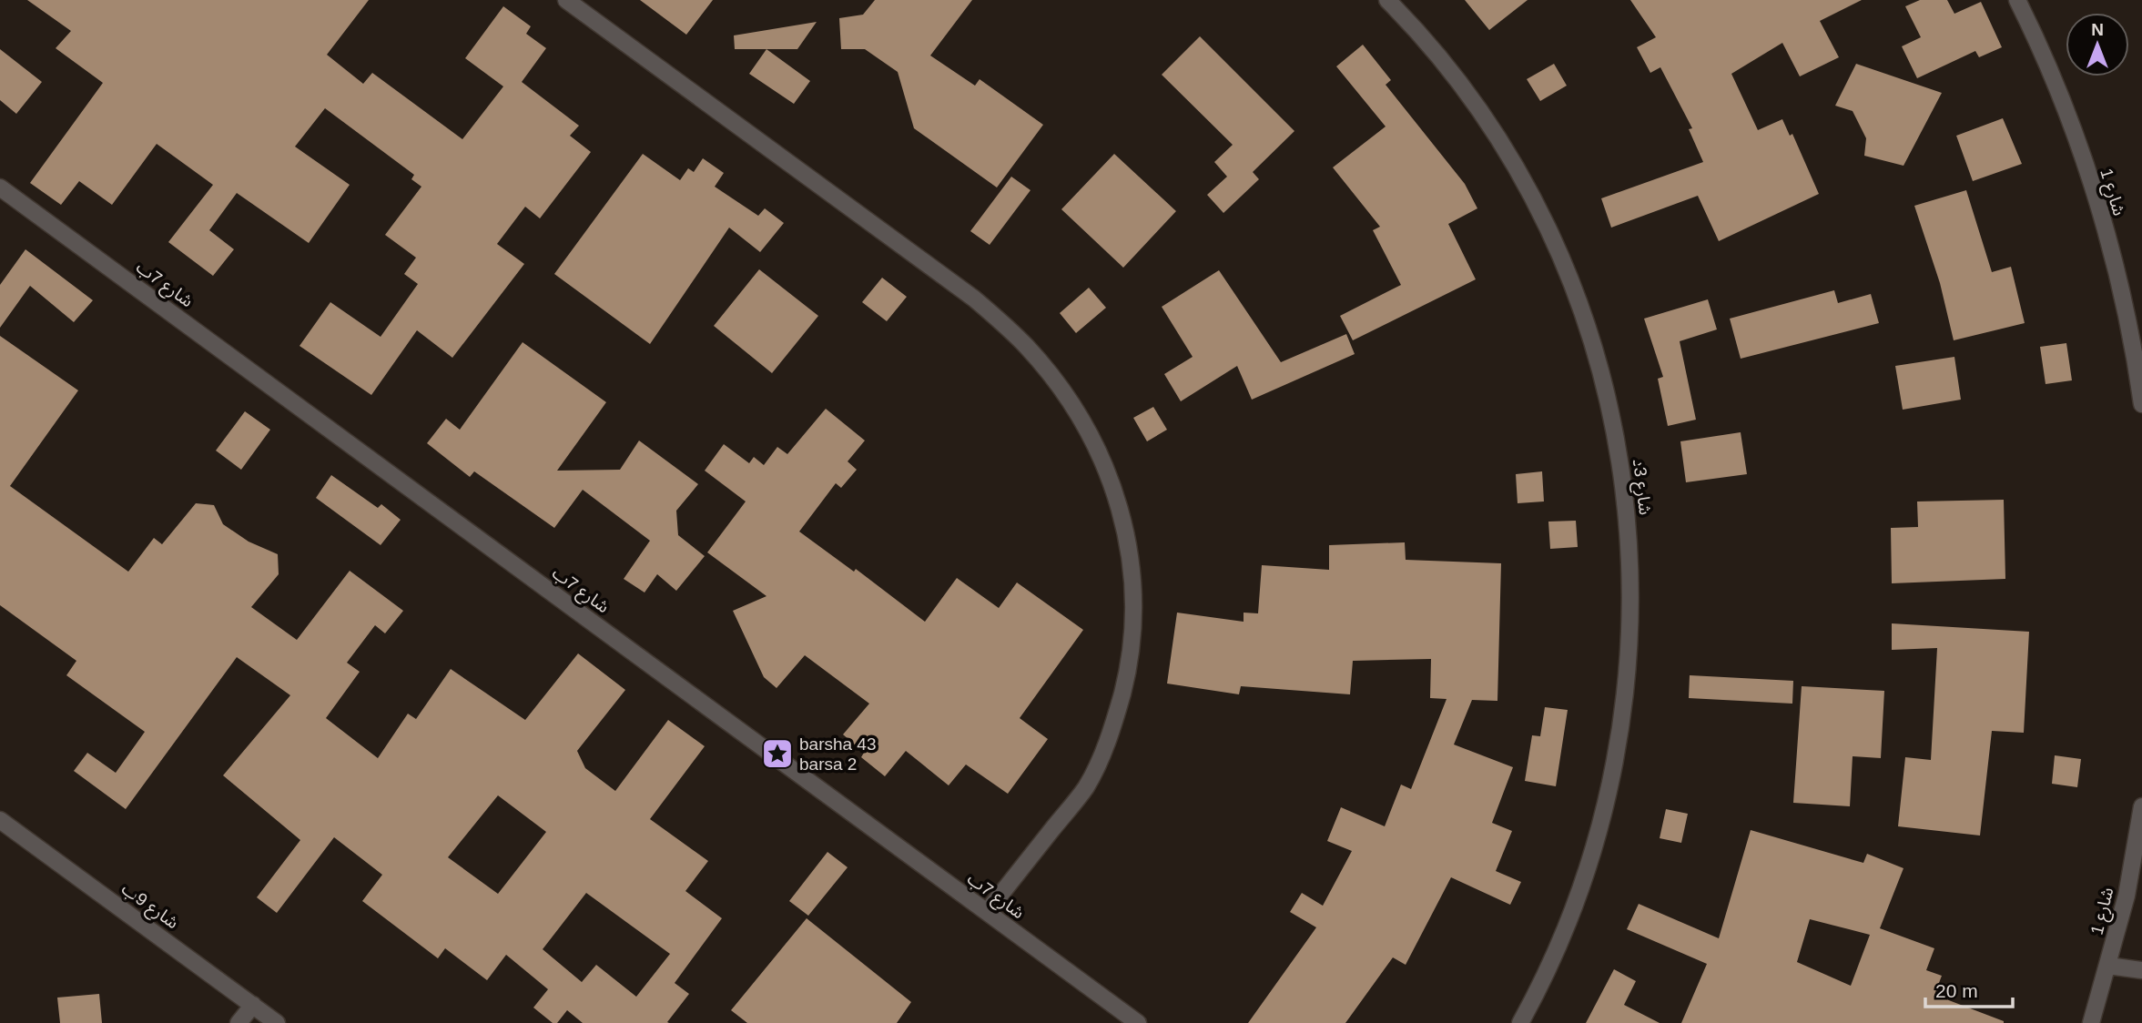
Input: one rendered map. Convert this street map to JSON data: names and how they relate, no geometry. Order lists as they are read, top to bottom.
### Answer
{
  "streets": {
    "street": [
      "شارع 1",
      "شارع 7ب",
      "شارع 3د",
      "شارع 9ب"
    ]
  },
  "places": {
    "place": ["barsha 43 barsa 2"]
  },
  "scale_bar": "20 m",
  "north": "top"
}
